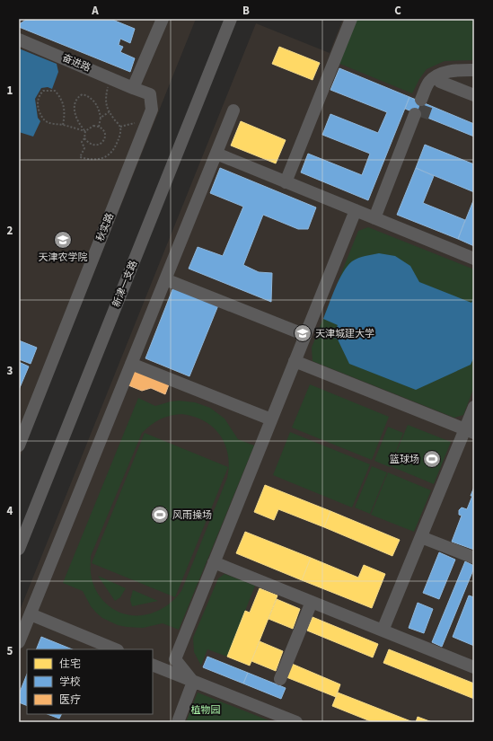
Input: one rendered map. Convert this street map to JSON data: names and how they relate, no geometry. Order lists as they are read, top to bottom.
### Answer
{
  "streets": {
    "street": ["奋进路", "秋实路", "新津一支路"]
  },
  "crossings": [
    ["奋进路", "秋实路"]
  ],
  "parks": ["植物园"],
  "places": {
    "school or university": ["天津农学院", "天津城建大学"],
    "sports": ["篮球场", "风雨操场"]
  },
  "legend": ["住宅", "学校", "医疗"],
  "grid": {
    "columns": ["A", "B", "C"],
    "rows": [
      "1",
      "2",
      "3",
      "4",
      "5"
    ]
  }
}
